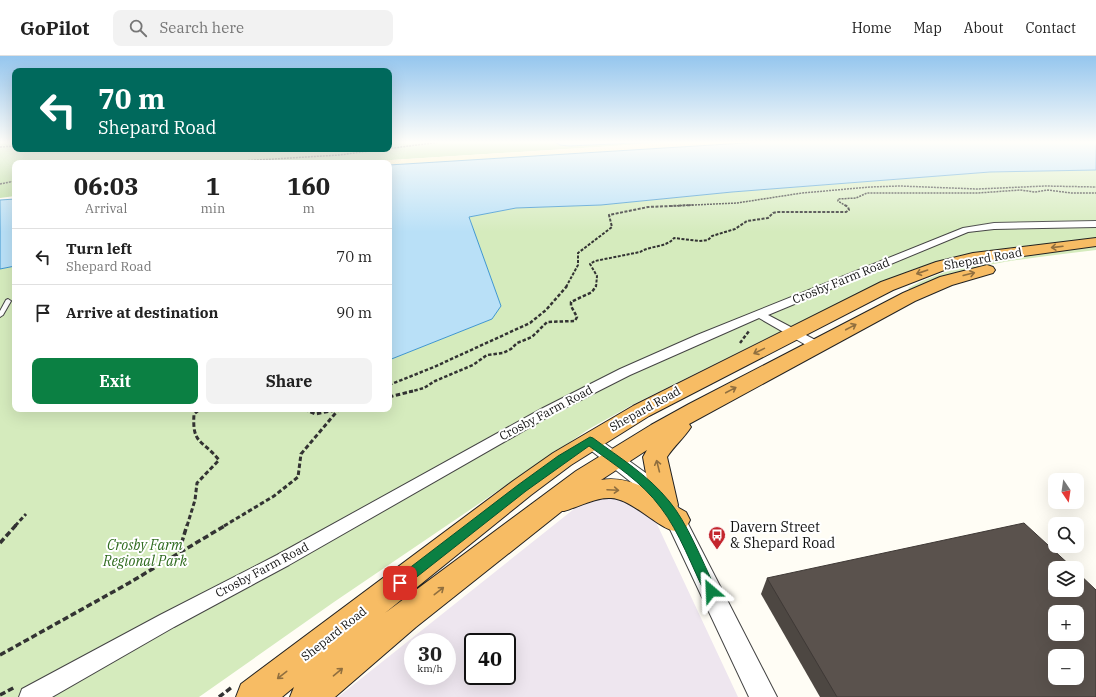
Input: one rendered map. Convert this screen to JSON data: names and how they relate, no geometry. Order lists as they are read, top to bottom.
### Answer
{
  "streets": {
    "highway": ["Shepard Road"],
    "street": ["Crosby Farm Road"]
  },
  "parks": ["Crosby Farm Regional Park"],
  "places": {
    "bus stop": ["Davern Street & Shepard Road"]
  },
  "north": "bottom",
  "page": {
    "header": "GoPilot",
    "search": "Search here",
    "nav": [
      "Home",
      "Map",
      "About",
      "Contact"
    ],
    "turn": ["70 m", "Shepard Road"],
    "eta": [
      "06:03",
      "Arrival",
      "1",
      "min",
      "160",
      "m"
    ],
    "list": [
      {
        "name": "Turn left",
        "note": "Shepard Road",
        "value": "70 m"
      },
      {
        "name": "Arrive at destination",
        "value": "90 m"
      }
    ],
    "buttons": ["Exit", "Share"],
    "map_buttons": ["+", "−"],
    "speed": "30 km/h",
    "limit": "40"
  }
}
